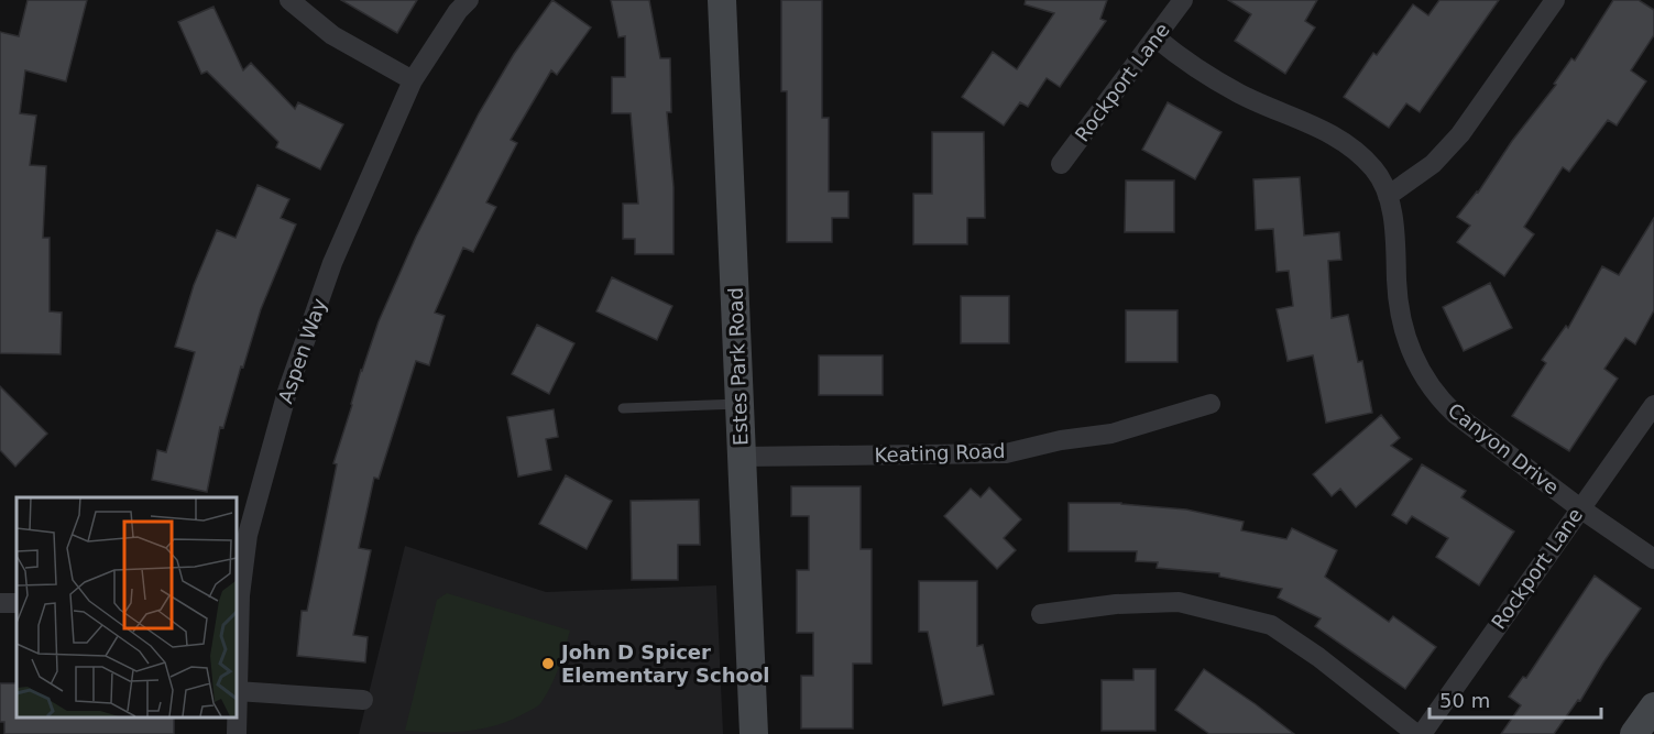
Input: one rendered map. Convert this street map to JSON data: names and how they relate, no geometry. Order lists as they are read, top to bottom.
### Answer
{
  "streets": {
    "street": [
      "Rockport Lane",
      "Aspen Way",
      "Estes Park Road",
      "Canyon Drive",
      "Keating Road"
    ]
  },
  "crossings": [
    ["Rockport Lane", "Canyon Drive"],
    ["Estes Park Road", "Keating Road"]
  ],
  "places": ["John D Spicer Elementary School"],
  "scale_bar": "50 m"
}
